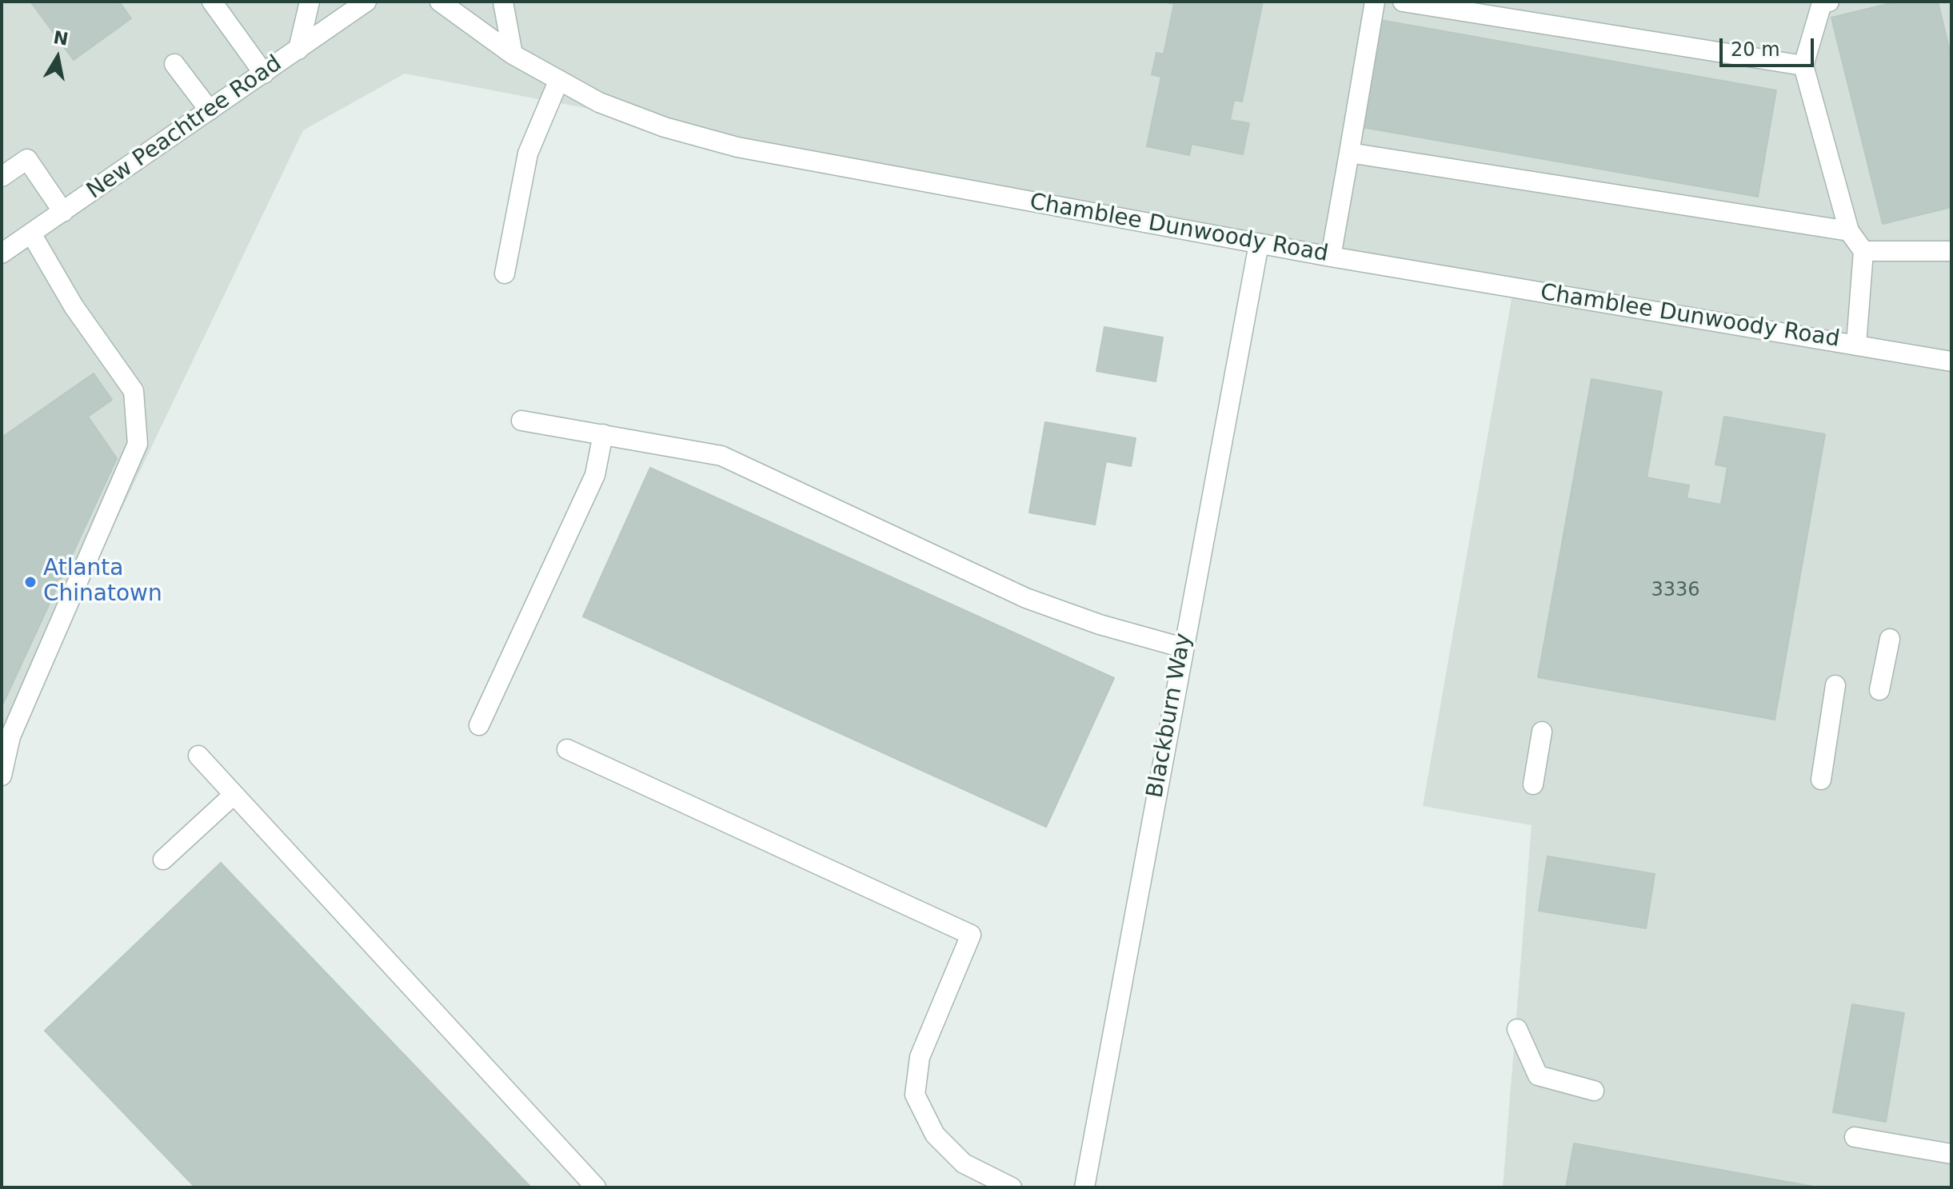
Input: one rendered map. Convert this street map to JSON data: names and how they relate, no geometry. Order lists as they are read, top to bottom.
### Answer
{
  "streets": {
    "street": ["New Peachtree Road", "Chamblee Dunwoody Road", "Blackburn Way"]
  },
  "crossings": [
    ["Chamblee Dunwoody Road", "Blackburn Way"]
  ],
  "places": ["Atlanta Chinatown"],
  "house_numbers": ["3336"],
  "scale_bar": "20 m",
  "north": "top"
}
